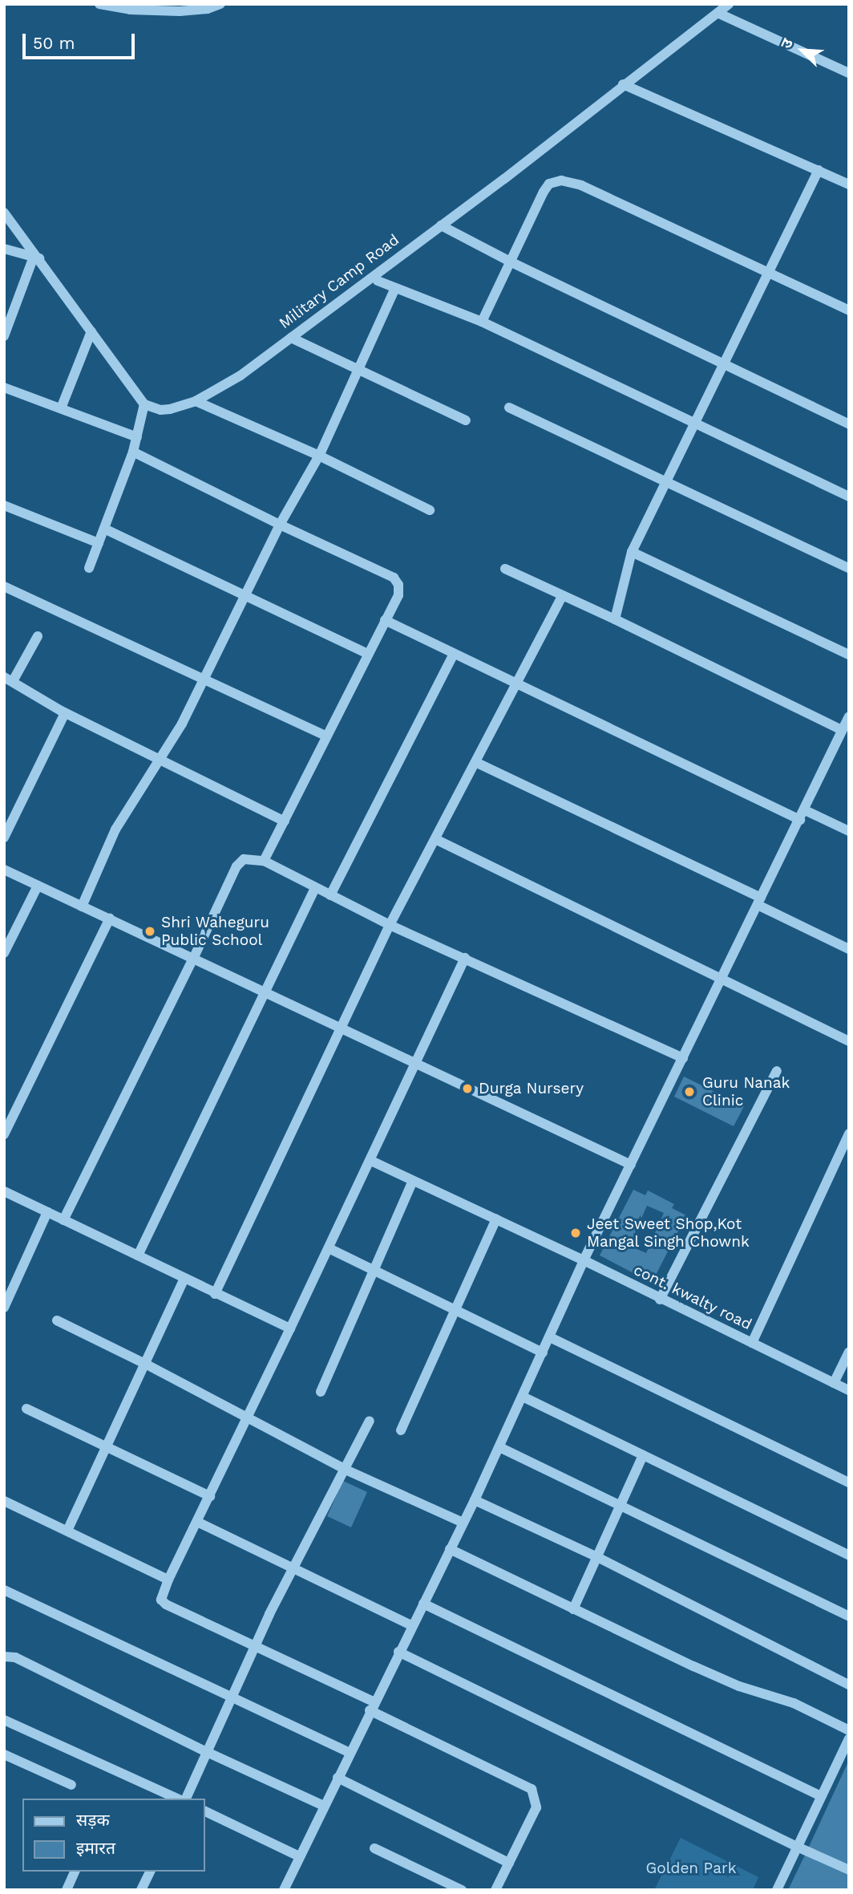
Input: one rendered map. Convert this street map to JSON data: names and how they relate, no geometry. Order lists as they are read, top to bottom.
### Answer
{
  "streets": {
    "street": ["Military Camp Road", "cont. kwalty road"]
  },
  "parks": ["Golden Park"],
  "places": [
    "Shri Waheguru Public School",
    "Durga Nursery",
    "Guru Nanak Clinic",
    "Jeet Sweet Shop,Kot Mangal Singh Chownk"
  ],
  "legend": ["सड़क", "इमारत"],
  "scale_bar": "50 m",
  "north": "top left"
}
